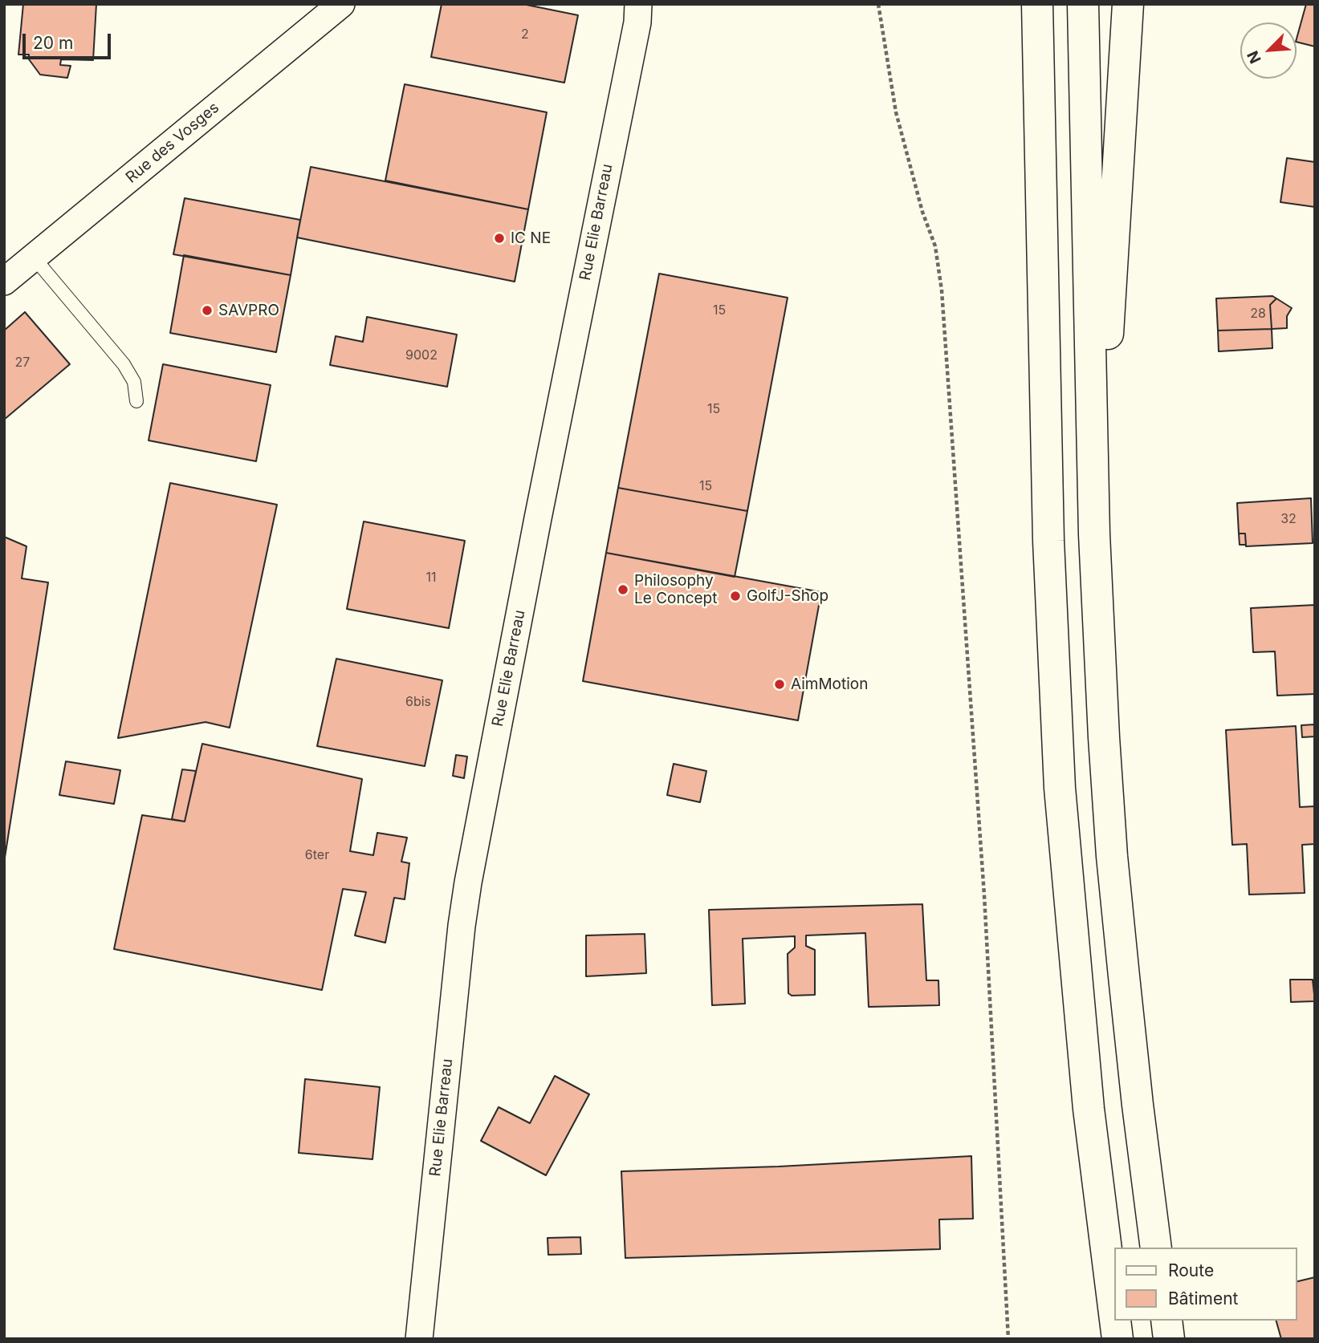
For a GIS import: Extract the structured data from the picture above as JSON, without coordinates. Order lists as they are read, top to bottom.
{
  "streets": {
    "street": ["Rue des Vosges", "Rue Elie Barreau"]
  },
  "places": [
    "IC NE",
    "SAVPRO",
    "Philosophy Le Concept",
    "GolfJ-Shop",
    "AimMotion"
  ],
  "house_numbers": [
    "2",
    "15",
    "28",
    "9002",
    "27",
    "15",
    "15",
    "32",
    "11",
    "6bis",
    "6ter"
  ],
  "legend": ["Route", "Bâtiment"],
  "scale_bar": "20 m",
  "north": "bottom left"
}
